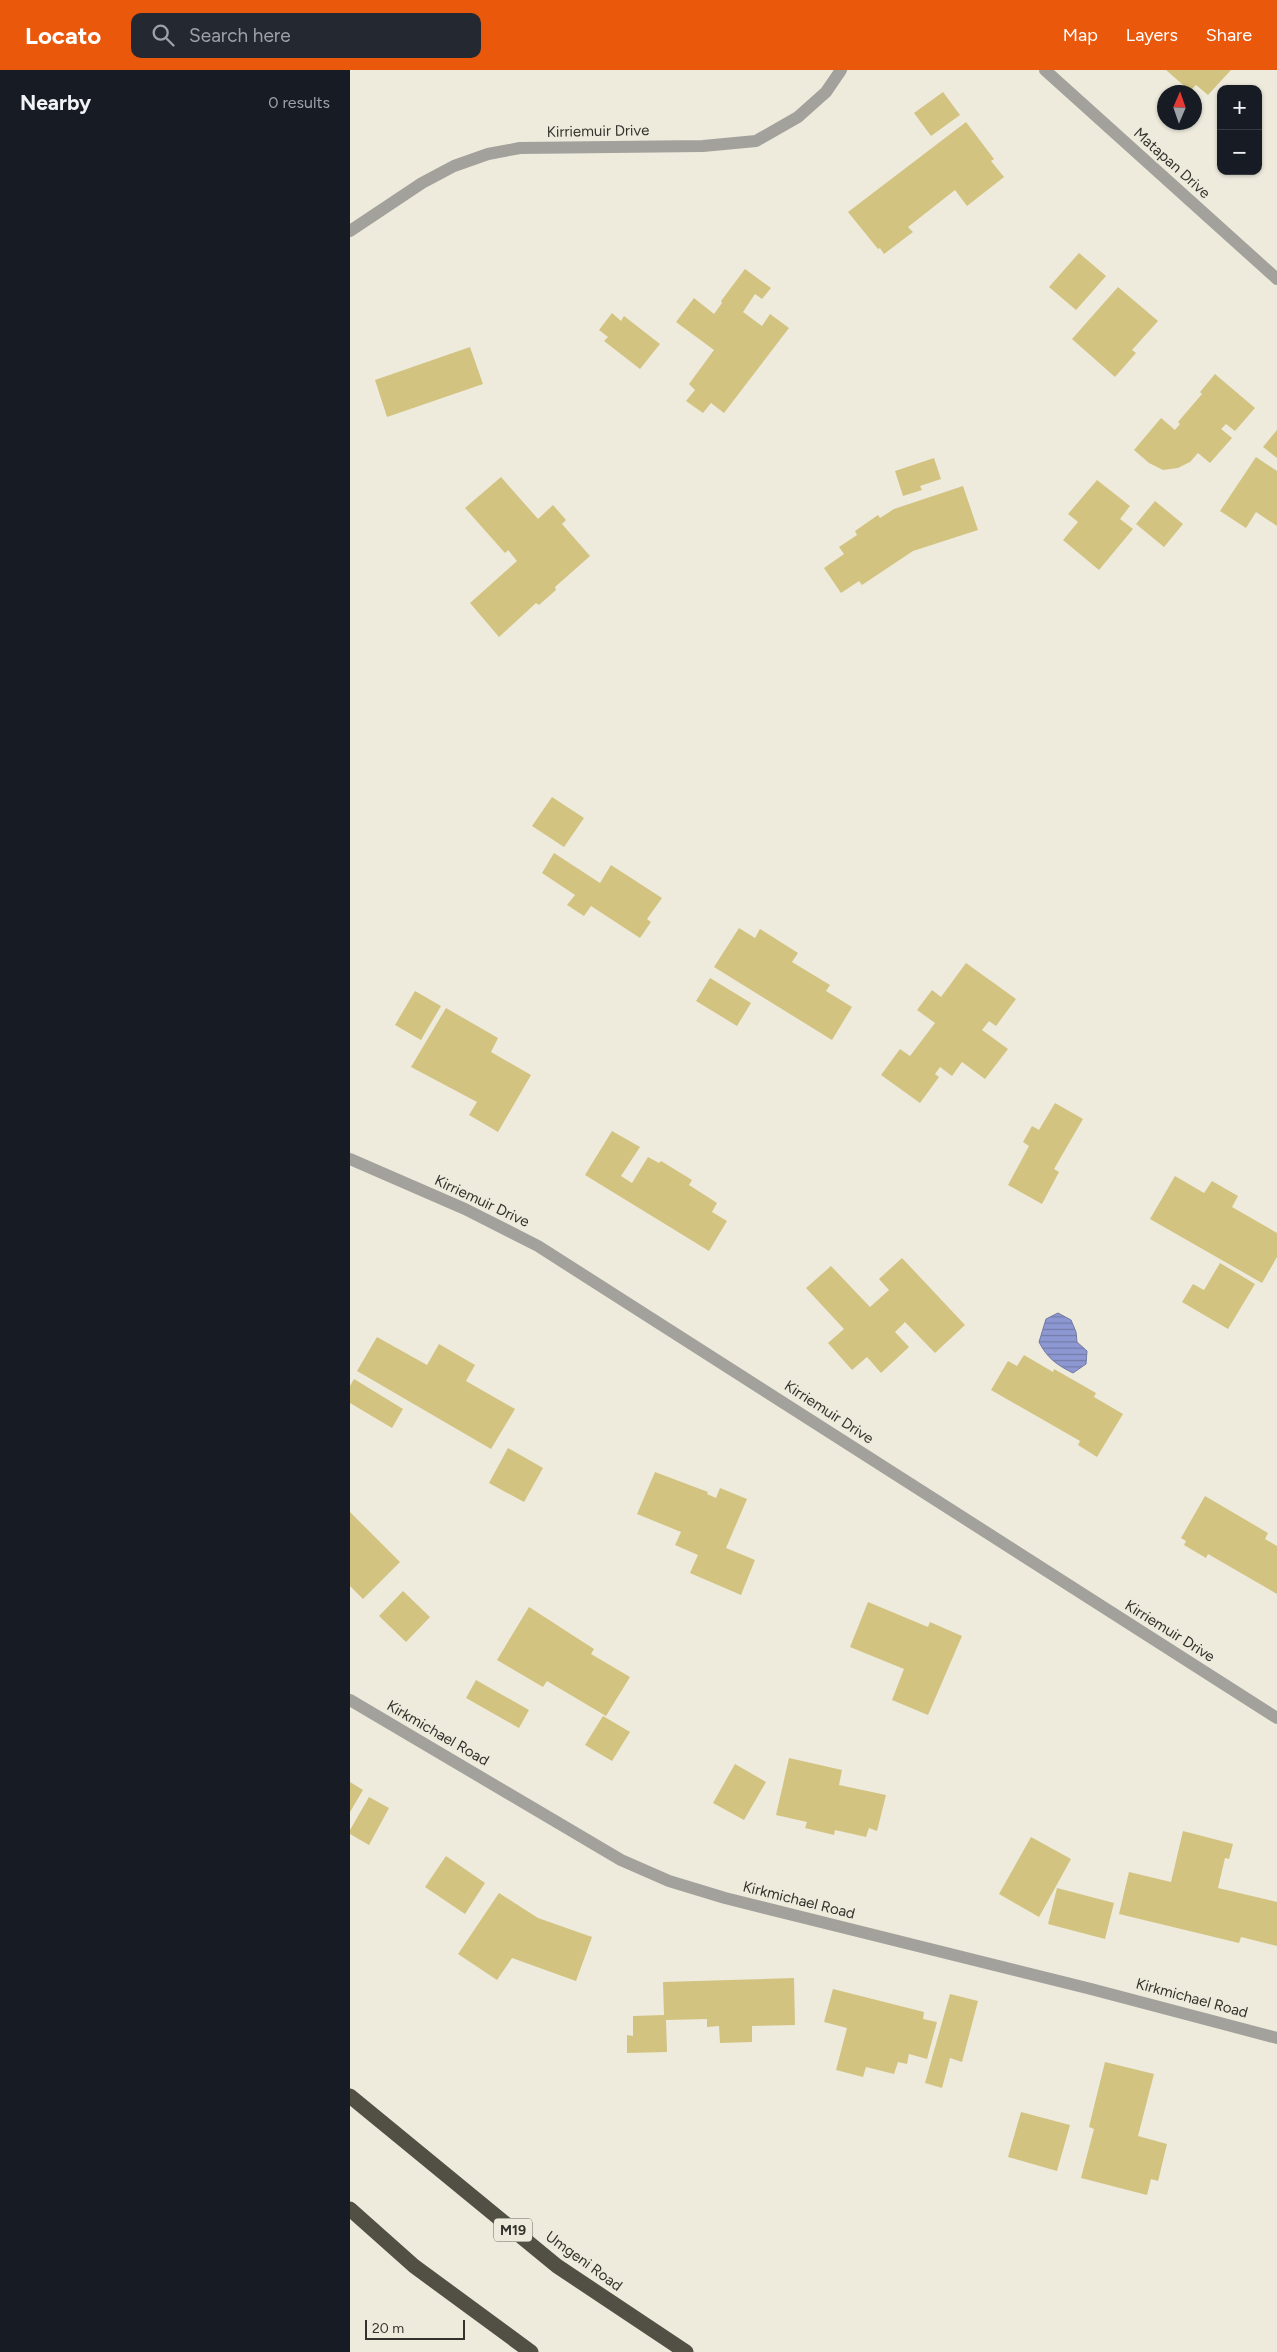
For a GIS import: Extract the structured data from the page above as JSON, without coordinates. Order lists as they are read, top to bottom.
{
  "streets": {
    "highway": ["M19", "Umgeni Road"],
    "street": ["Kirriemuir Drive", "Matapan Drive", "Kirkmichael Road"]
  },
  "scale_bar": "20 m",
  "north": "top",
  "page": {
    "header": "Locato",
    "search": "Search here",
    "nav": ["Map", "Layers", "Share"],
    "heading": ["Nearby", "0 results"],
    "map_buttons": ["+", "−"],
    "scale": "20 m"
  }
}
